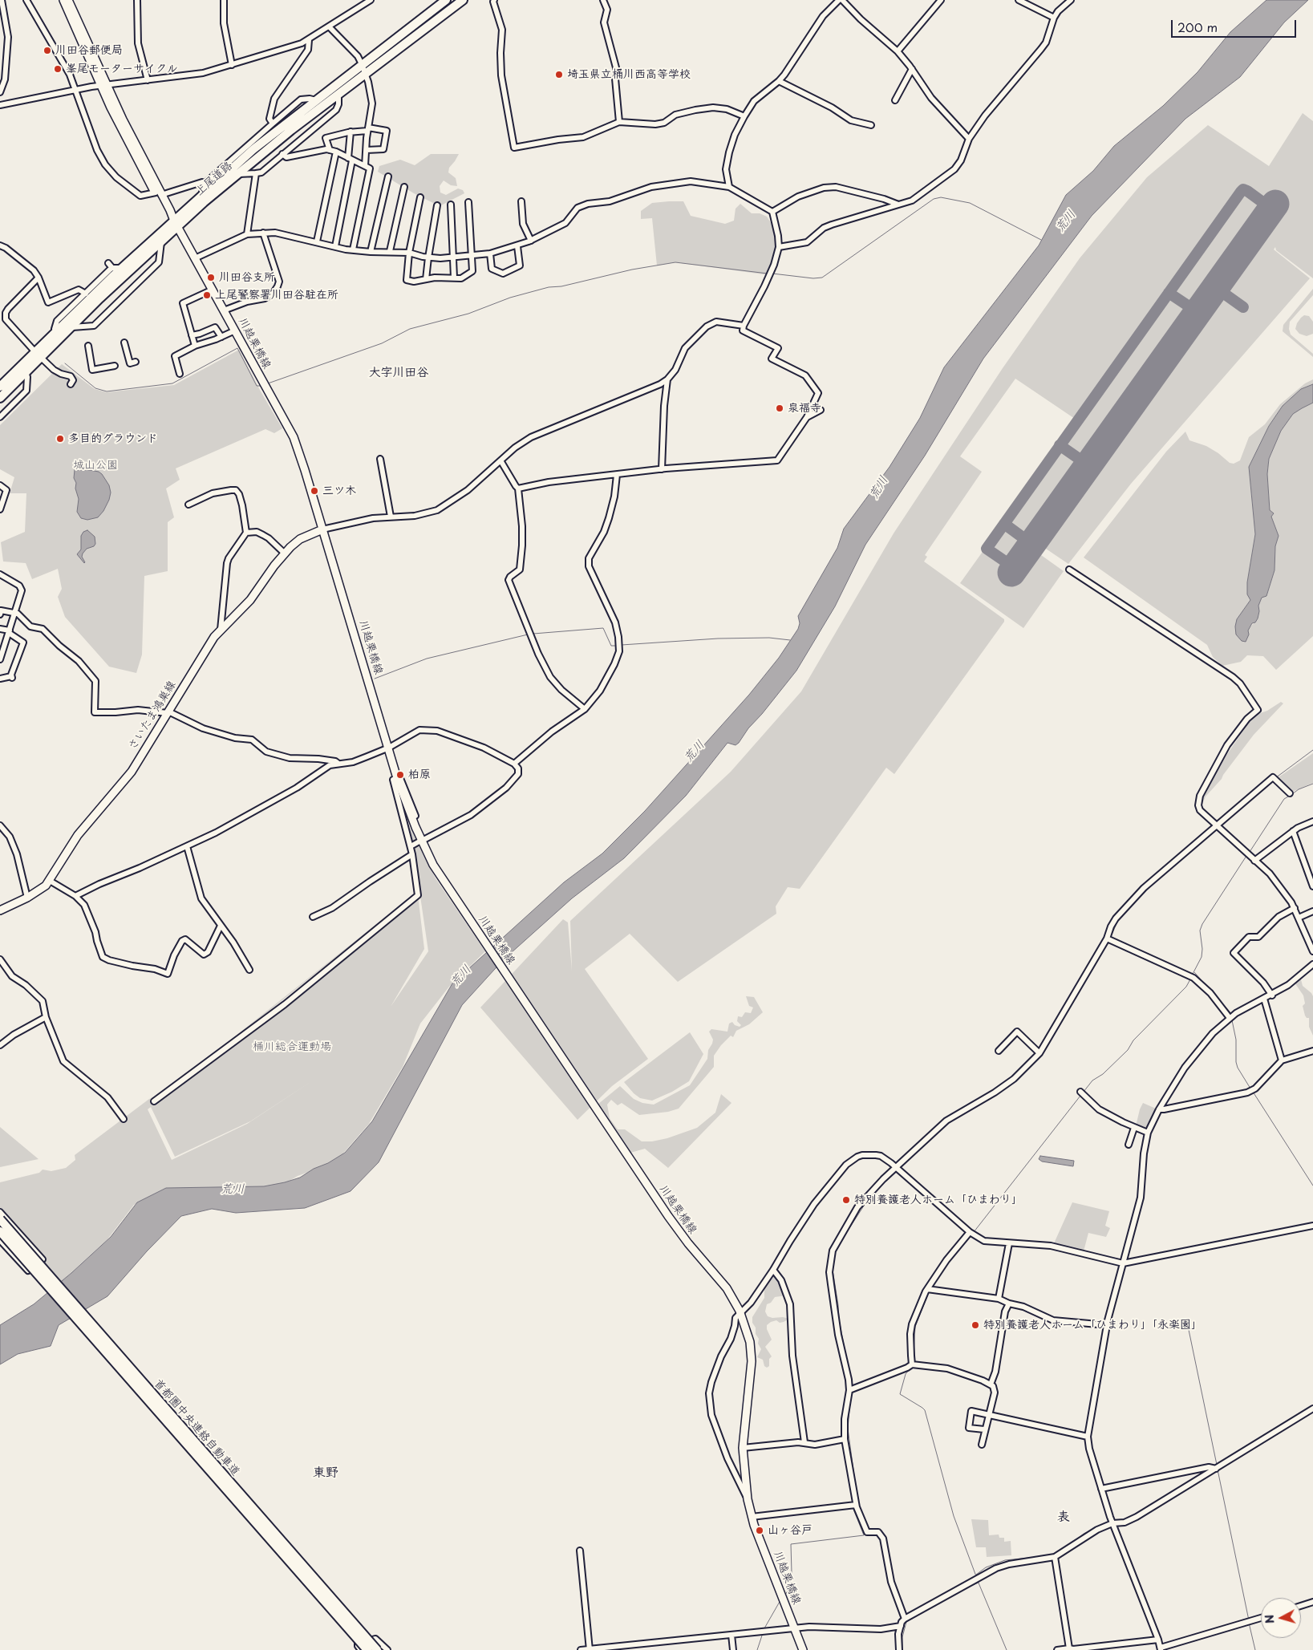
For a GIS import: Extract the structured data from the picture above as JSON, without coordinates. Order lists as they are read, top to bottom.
{
  "streets": {
    "highway": ["上尾道路", "首都圏中央連絡自動車道"],
    "main road": ["川越栗橋線", "さいたま鴻巣線"]
  },
  "crossings": [
    ["上尾道路", "川越栗橋線"],
    ["川越栗橋線", "さいたま鴻巣線"]
  ],
  "districts": ["大字川田谷", "東野", "表"],
  "water": ["荒川"],
  "parks": ["城山公園", "桶川総合運動場"],
  "places": [
    "川田谷郵便局",
    "峯尾モーターサイクル",
    "埼玉県立桶川西高等学校",
    "川田谷支所",
    "上尾警察署川田谷駐在所",
    "泉福寺",
    "多目的グラウンド",
    "三ツ木",
    "柏原",
    "特別養護老人ホーム「ひまわり」",
    "特別養護老人ホーム「ひまわり」「永楽園」",
    "山ヶ谷戸"
  ],
  "scale_bar": "200 m",
  "north": "left"
}
